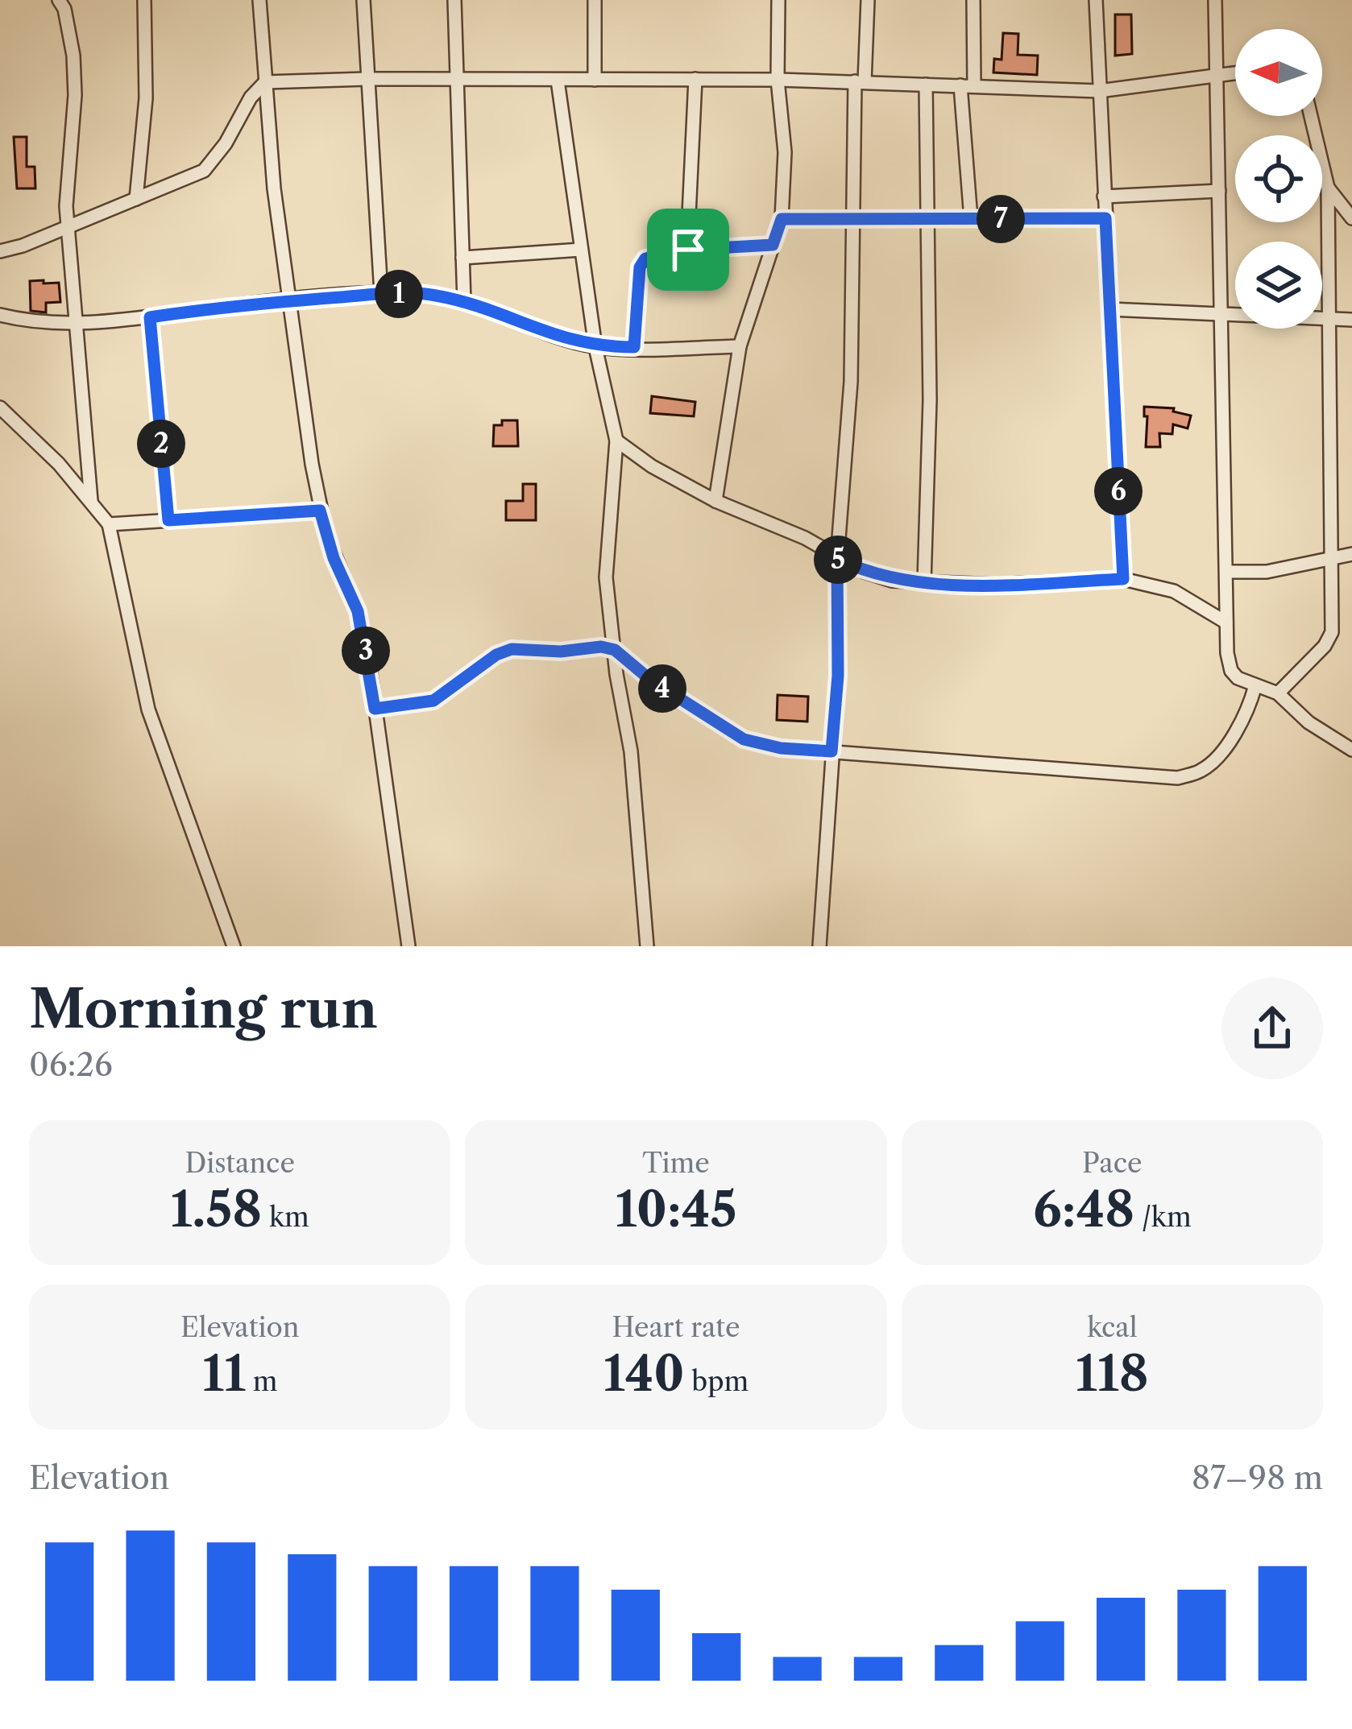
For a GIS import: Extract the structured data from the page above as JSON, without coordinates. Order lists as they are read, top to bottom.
{
  "north": "left",
  "page": {
    "pins": [
      "7",
      "1",
      "2",
      "6",
      "5",
      "3",
      "4"
    ],
    "heading": ["Morning run", "06:26"],
    "stats": [
      ["Distance", "1.58 km"],
      ["Time", "10:45"],
      ["Pace", "6:48 /km"],
      ["Elevation", "11 m"],
      ["Heart rate", "140 bpm"],
      ["kcal", "118"]
    ],
    "chart": ["Elevation", "87–98 m"]
  }
}
